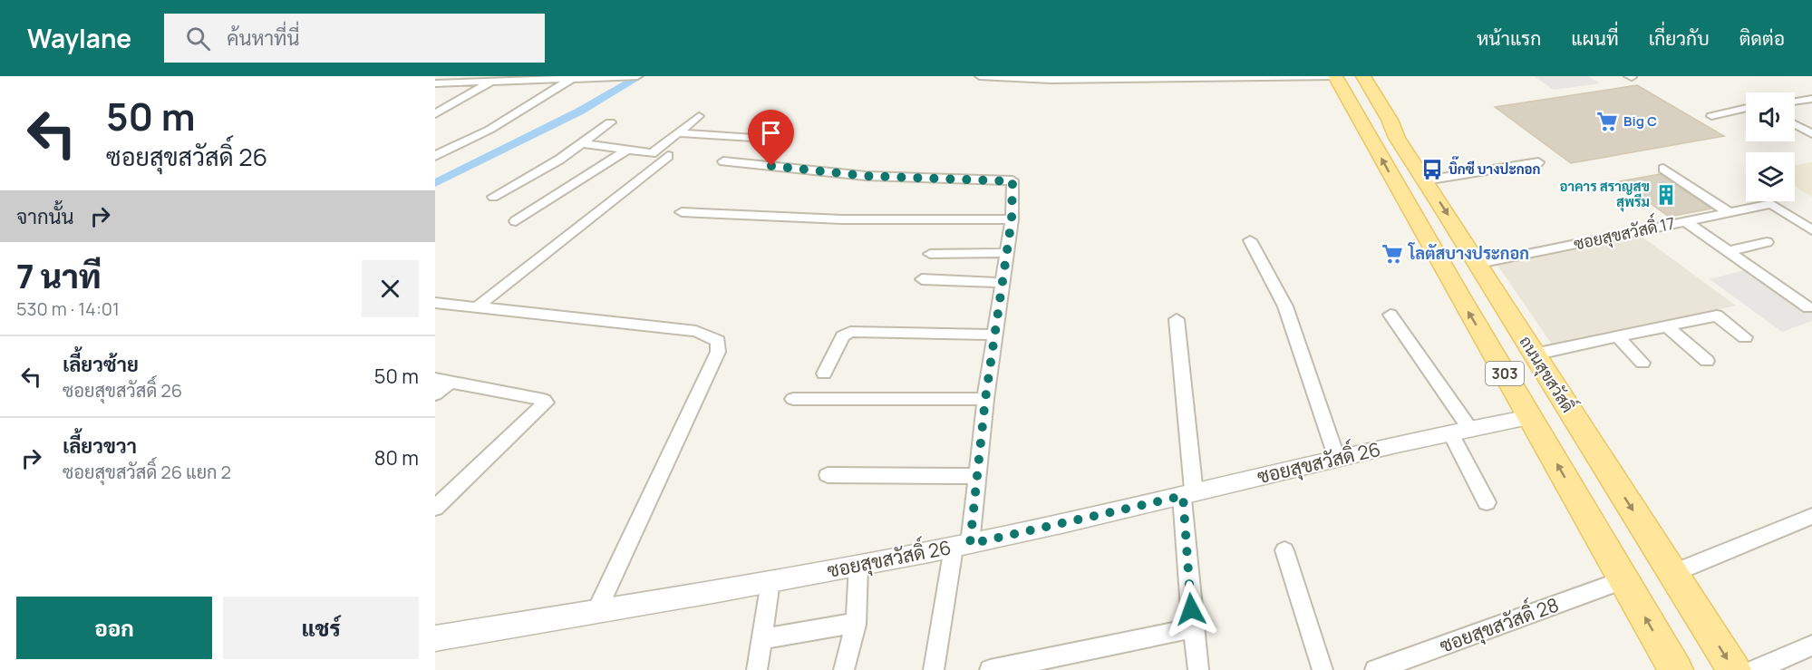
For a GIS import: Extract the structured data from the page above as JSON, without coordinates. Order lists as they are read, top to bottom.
{
  "streets": {
    "main road": ["303", "ถนนสุขสวัสดิ์"],
    "street": ["ซอยสุขสวัสดิ์ 17", "ซอยสุขสวัสดิ์ 26", "ซอยสุขสวัสดิ์ 28"]
  },
  "crossings": [
    ["ซอยสุขสวัสดิ์ 17", "ถนนสุขสวัสดิ์"],
    ["303", "ถนนสุขสวัสดิ์"],
    ["303", "ซอยสุขสวัสดิ์ 26"],
    ["303", "ซอยสุขสวัสดิ์ 28"]
  ],
  "places": {
    "supermarket": ["Big C", "โลตัสบางประกอก"],
    "bus stop": ["บิ๊กซี บางปะกอก"],
    "building": ["อาคาร สราญสุข สุพรีม"]
  },
  "page": {
    "header": "Waylane",
    "search": "ค้นหาที่นี่",
    "nav": [
      "หน้าแรก",
      "แผนที่",
      "เกี่ยวกับ",
      "ติดต่อ"
    ],
    "turn": ["50 m", "ซอยสุขสวัสดิ์ 26"],
    "then": "จากนั้น",
    "heading": ["7 นาที", "530 m · 14:01"],
    "list": [
      {
        "name": "เลี้ยวซ้าย",
        "note": "ซอยสุขสวัสดิ์ 26",
        "value": "50 m"
      },
      {
        "name": "เลี้ยวขวา",
        "note": "ซอยสุขสวัสดิ์ 26 แยก 2",
        "value": "80 m"
      }
    ],
    "buttons": ["ออก", "แชร์"]
  }
}
